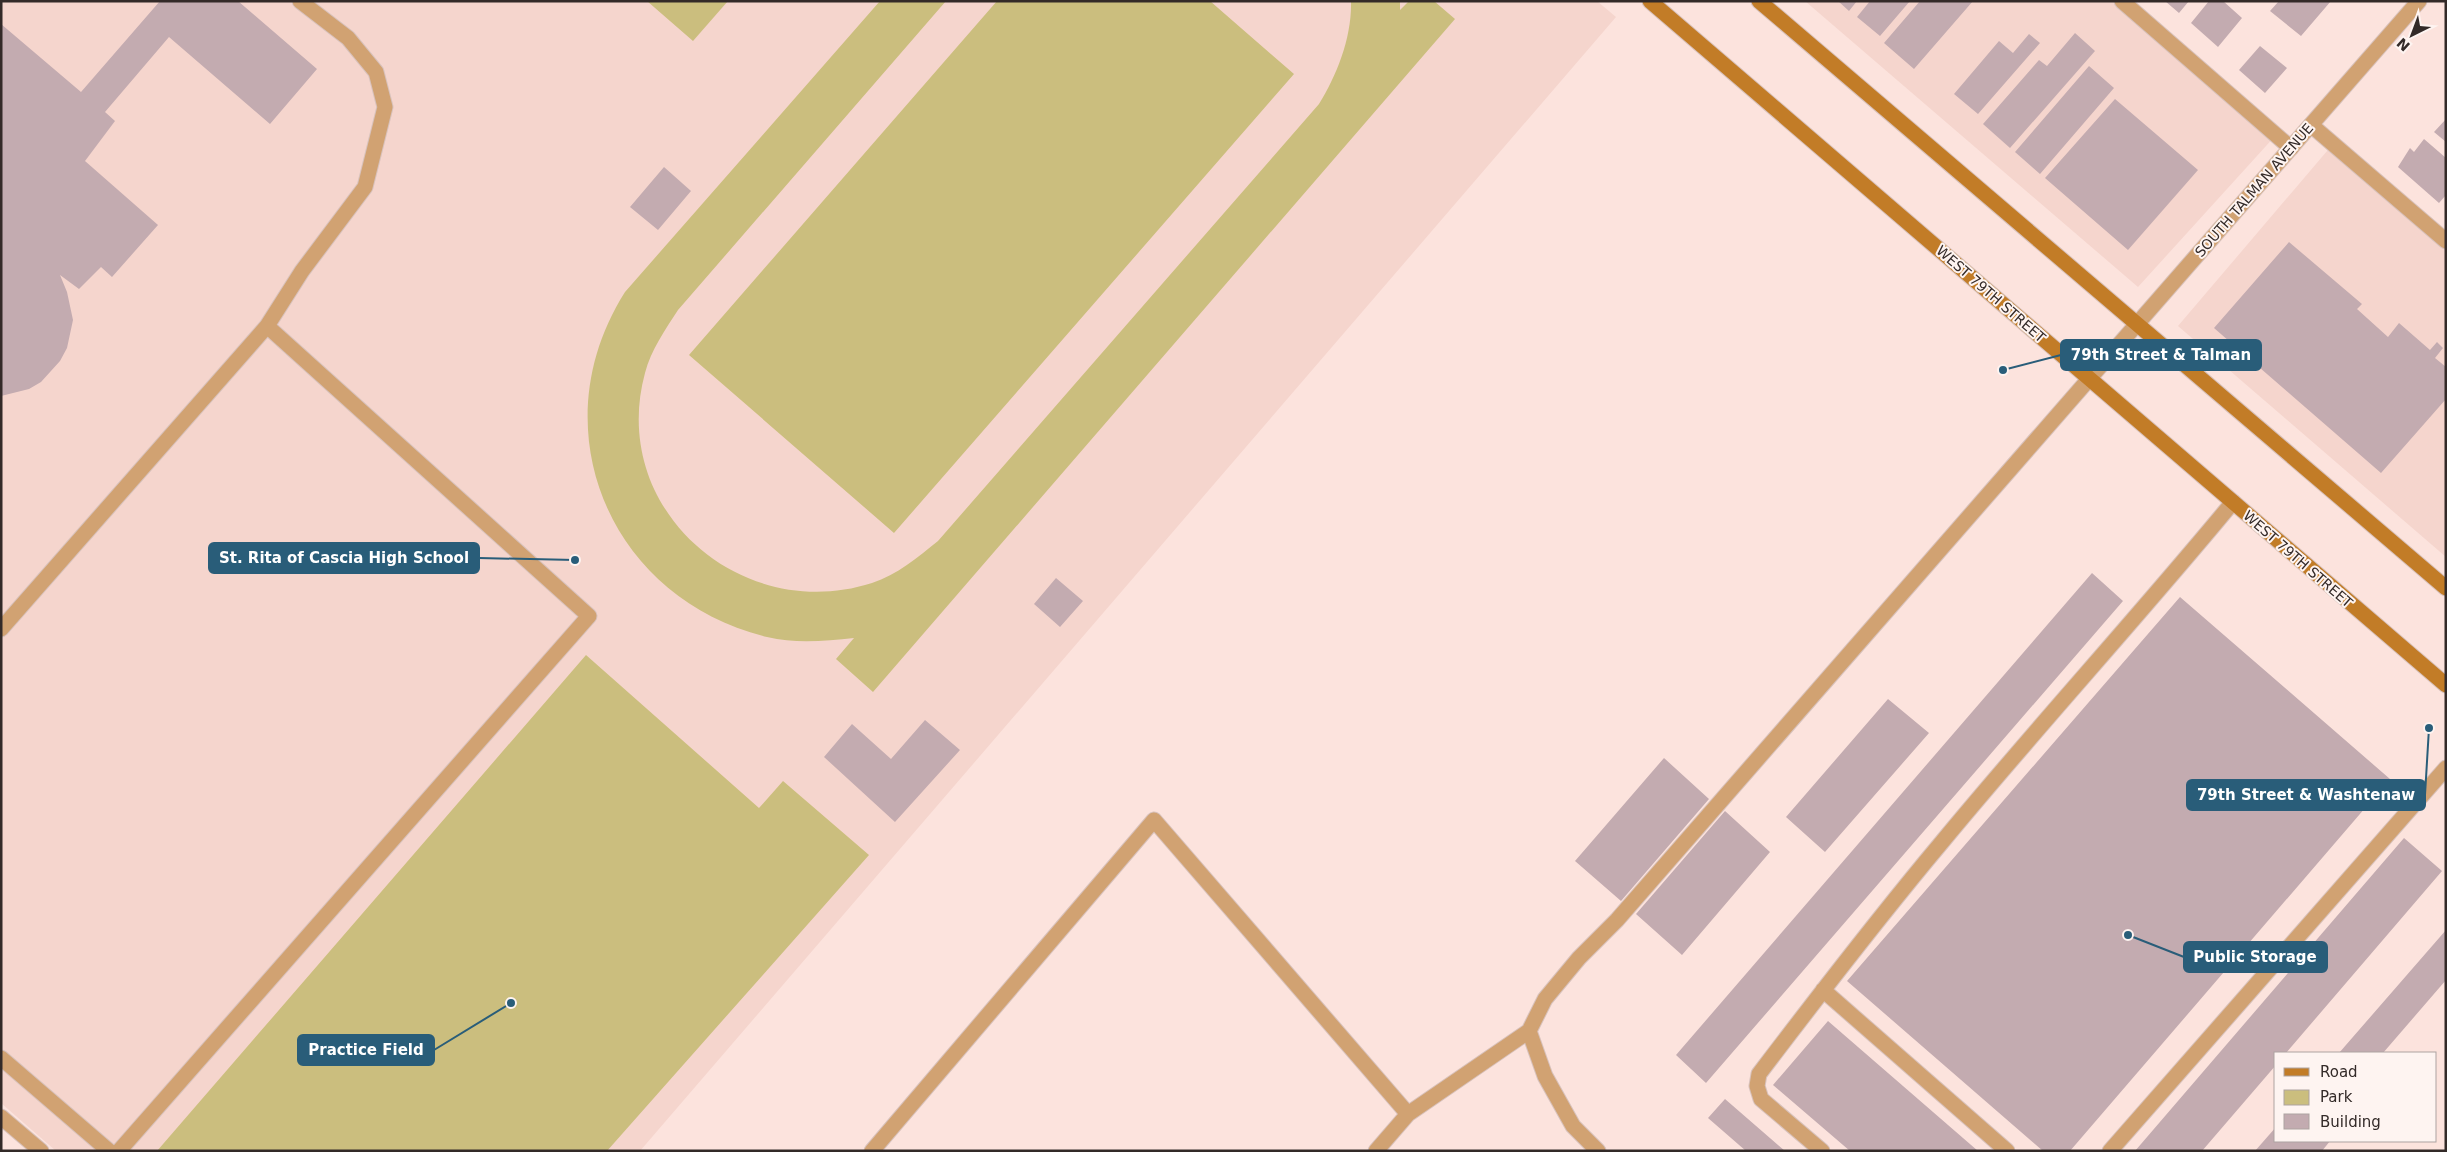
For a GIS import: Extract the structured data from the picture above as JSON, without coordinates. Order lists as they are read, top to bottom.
{
  "streets": {
    "main road": ["WEST 79TH STREET"],
    "street": ["SOUTH TALMAN AVENUE"]
  },
  "crossings": [
    ["SOUTH TALMAN AVENUE", "WEST 79TH STREET"]
  ],
  "places": [
    "79th Street & Talman",
    "St. Rita of Cascia High School",
    "79th Street & Washtenaw",
    "Public Storage",
    "Practice Field"
  ],
  "legend": ["Road", "Park", "Building"],
  "north": "bottom left"
}
